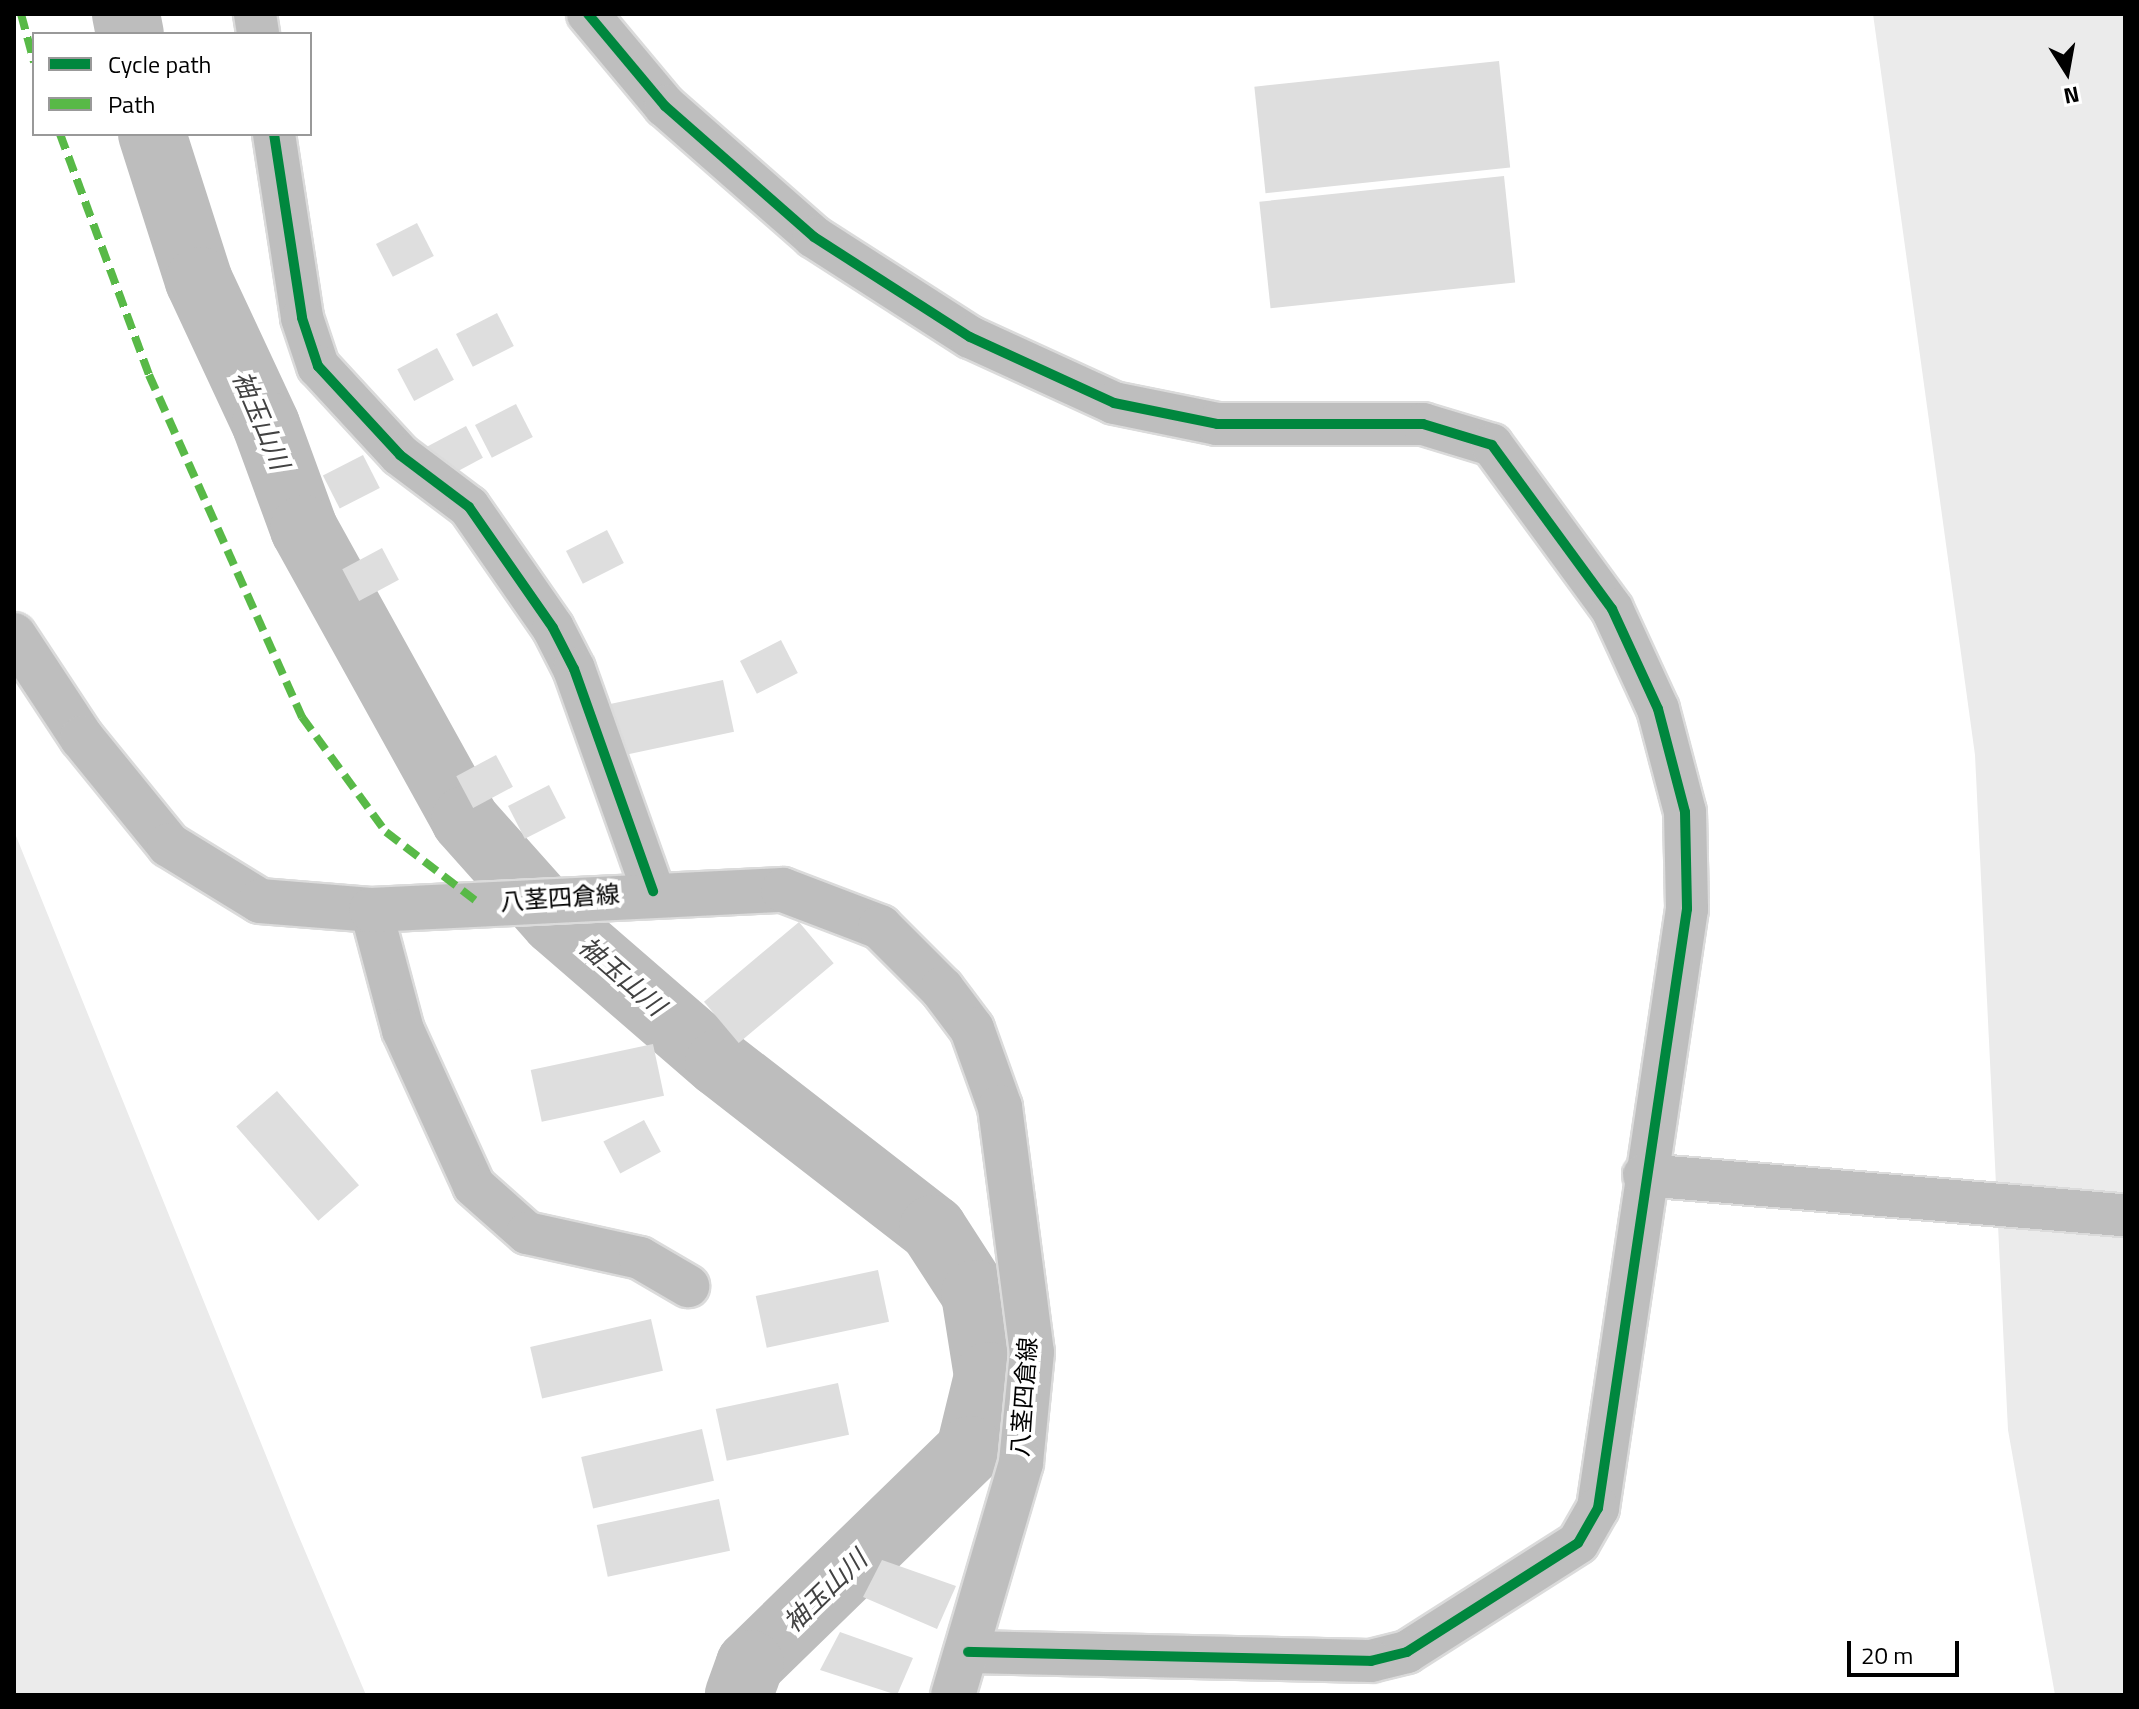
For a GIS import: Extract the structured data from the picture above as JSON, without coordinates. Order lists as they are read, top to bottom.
{
  "streets": {
    "main road": ["八茎四倉線"]
  },
  "water": ["袖玉山川"],
  "legend": ["Cycle path", "Path"],
  "scale_bar": "20 m",
  "north": "bottom"
}
